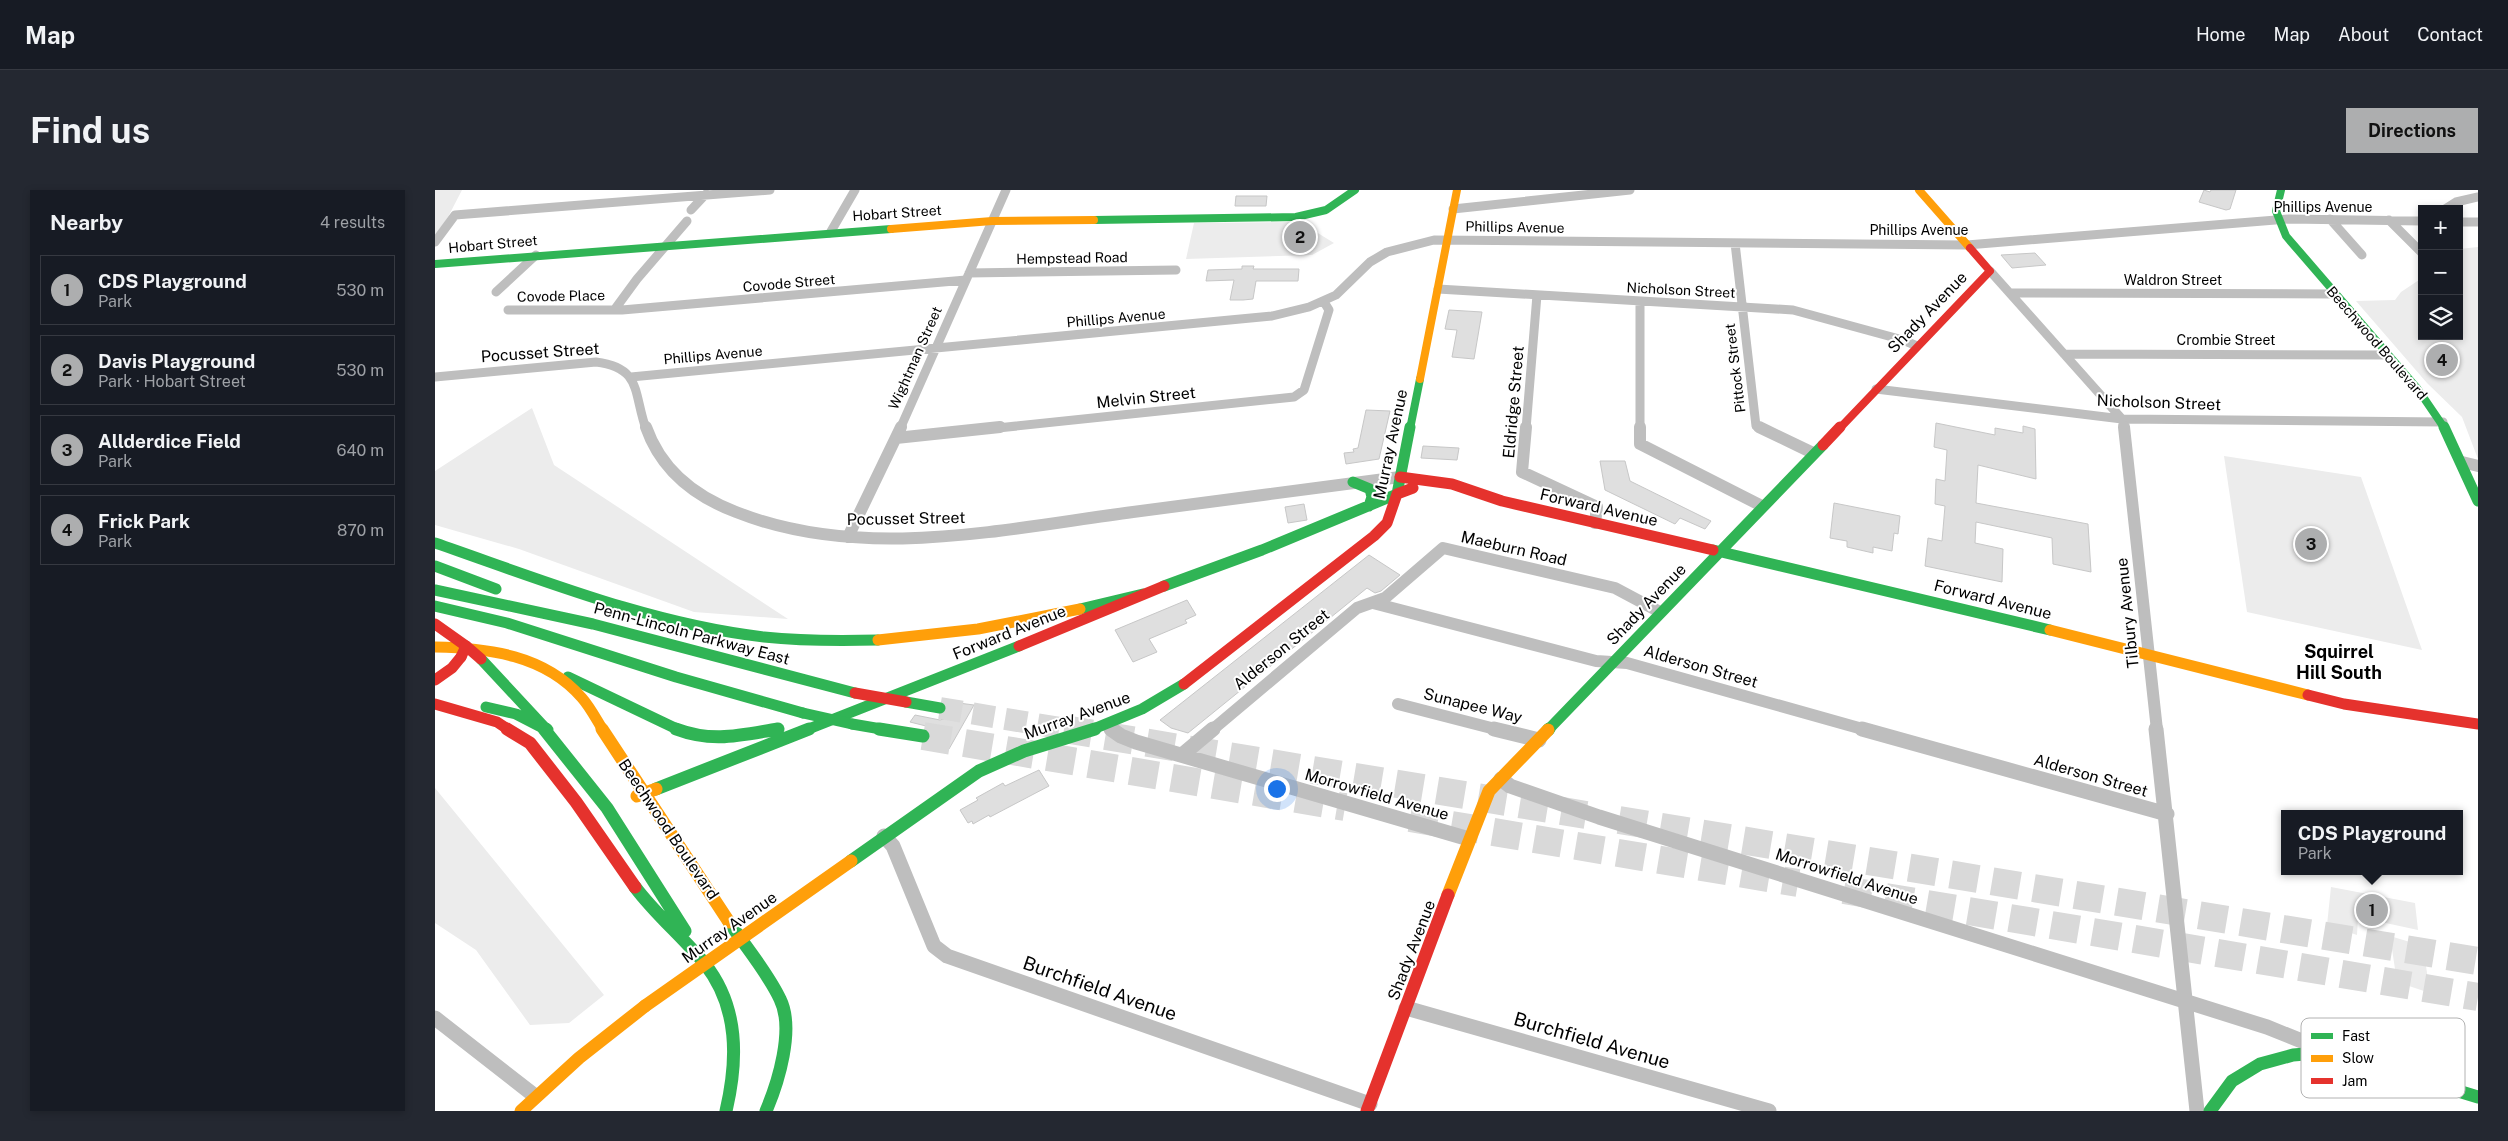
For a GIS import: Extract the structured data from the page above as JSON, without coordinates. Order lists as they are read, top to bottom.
{
  "streets": {
    "main road": [
      "Hobart Street",
      "Shady Avenue",
      "Beechwood Boulevard",
      "Murray Avenue",
      "Forward Avenue",
      "Penn-Lincoln Parkway East"
    ],
    "street": [
      "Phillips Avenue",
      "Hempstead Road",
      "Waldron Street",
      "Covode Street",
      "Nicholson Street",
      "Covode Place",
      "Crombie Street",
      "Pocusset Street",
      "Wightman Street",
      "Pittock Street",
      "Melvin Street",
      "Eldridge Street",
      "Maeburn Road",
      "Tilbury Avenue",
      "Alderson Street",
      "Sunapee Way",
      "Morrowfield Avenue",
      "Burchfield Avenue"
    ]
  },
  "crossings": [
    ["Phillips Avenue", "Shady Avenue"],
    ["Phillips Avenue", "Beechwood Boulevard"],
    ["Phillips Avenue", "Pocusset Street"],
    ["Phillips Avenue", "Wightman Street"],
    ["Phillips Avenue", "Pittock Street"],
    ["Phillips Avenue", "Melvin Street"],
    ["Phillips Avenue", "Murray Avenue"],
    ["Hobart Street", "Wightman Street"],
    ["Hempstead Road", "Covode Street"],
    ["Hempstead Road", "Wightman Street"],
    ["Waldron Street", "Beechwood Boulevard"],
    ["Covode Street", "Covode Place"],
    ["Covode Street", "Wightman Street"],
    ["Nicholson Street", "Shady Avenue"],
    ["Nicholson Street", "Beechwood Boulevard"],
    ["Nicholson Street", "Pittock Street"],
    ["Nicholson Street", "Eldridge Street"],
    ["Nicholson Street", "Murray Avenue"],
    ["Nicholson Street", "Tilbury Avenue"],
    ["Shady Avenue", "Pittock Street"],
    ["Shady Avenue", "Forward Avenue"],
    ["Shady Avenue", "Maeburn Road"],
    ["Shady Avenue", "Alderson Street"],
    ["Shady Avenue", "Sunapee Way"],
    ["Shady Avenue", "Morrowfield Avenue"],
    ["Shady Avenue", "Burchfield Avenue"],
    ["Crombie Street", "Beechwood Boulevard"],
    ["Pocusset Street", "Wightman Street"],
    ["Pocusset Street", "Murray Avenue"],
    ["Pocusset Street", "Forward Avenue"],
    ["Wightman Street", "Melvin Street"],
    ["Eldridge Street", "Forward Avenue"],
    ["Murray Avenue", "Forward Avenue"],
    ["Murray Avenue", "Morrowfield Avenue"],
    ["Murray Avenue", "Burchfield Avenue"],
    ["Forward Avenue", "Tilbury Avenue"],
    ["Maeburn Road", "Alderson Street"],
    ["Tilbury Avenue", "Alderson Street"],
    ["Tilbury Avenue", "Morrowfield Avenue"],
    ["Alderson Street", "Morrowfield Avenue"]
  ],
  "districts": ["Squirrel Hill South"],
  "legend": ["Fast", "Slow", "Jam"],
  "page": {
    "header": "Map",
    "nav": [
      "Home",
      "Map",
      "About",
      "Contact"
    ],
    "buttons": "Directions",
    "title": "Find us",
    "heading": ["Nearby", "4 results"],
    "map_buttons": ["+", "−"],
    "pins": [
      "2",
      "4",
      "3",
      "1"
    ],
    "list": [
      {
        "mark": "1",
        "name": "CDS Playground",
        "note": "Park",
        "value": "530 m"
      },
      {
        "mark": "2",
        "name": "Davis Playground",
        "note": "Park · Hobart Street",
        "value": "530 m"
      },
      {
        "mark": "3",
        "name": "Allderdice Field",
        "note": "Park",
        "value": "640 m"
      },
      {
        "mark": "4",
        "name": "Frick Park",
        "note": "Park",
        "value": "870 m"
      }
    ],
    "popup": ["CDS Playground", "Park"]
  }
}
